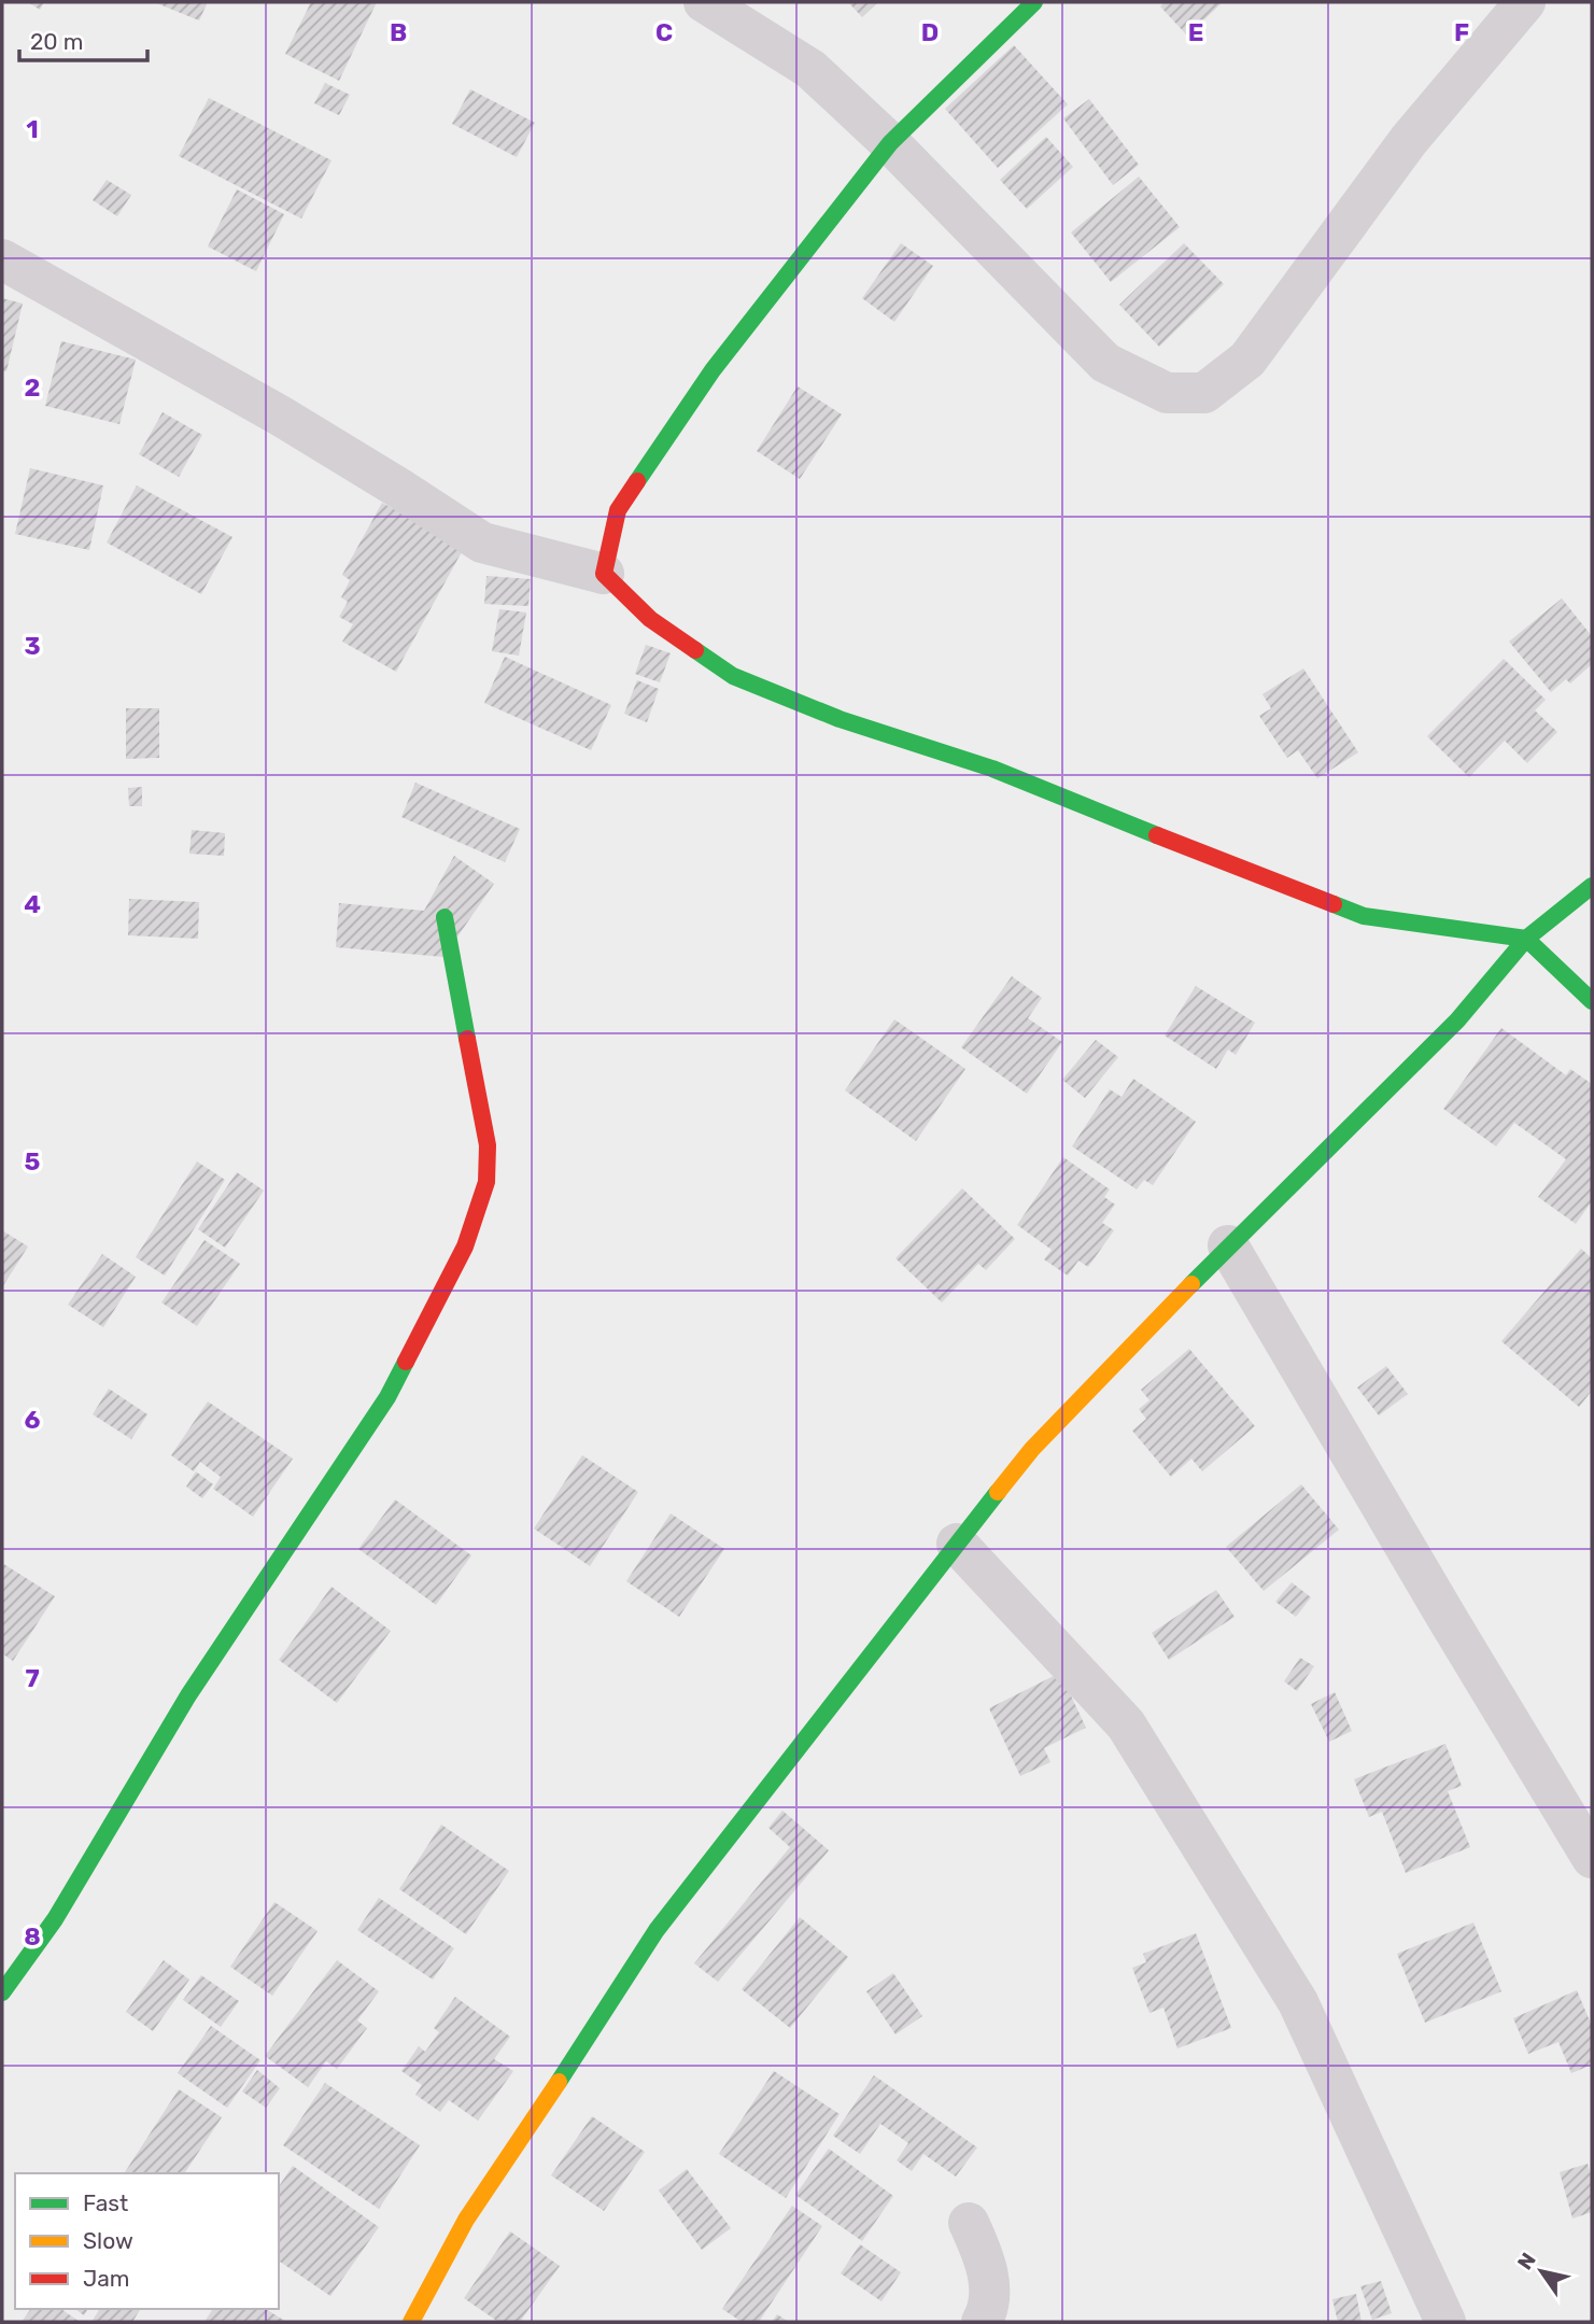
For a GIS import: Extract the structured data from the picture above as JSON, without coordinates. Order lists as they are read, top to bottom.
{
  "legend": ["Fast", "Slow", "Jam"],
  "scale_bar": "20 m",
  "north": "top left",
  "grid": {
    "columns": [
      "B",
      "C",
      "D",
      "E",
      "F"
    ],
    "rows": [
      "1",
      "2",
      "3",
      "4",
      "5",
      "6",
      "7",
      "8"
    ]
  }
}
